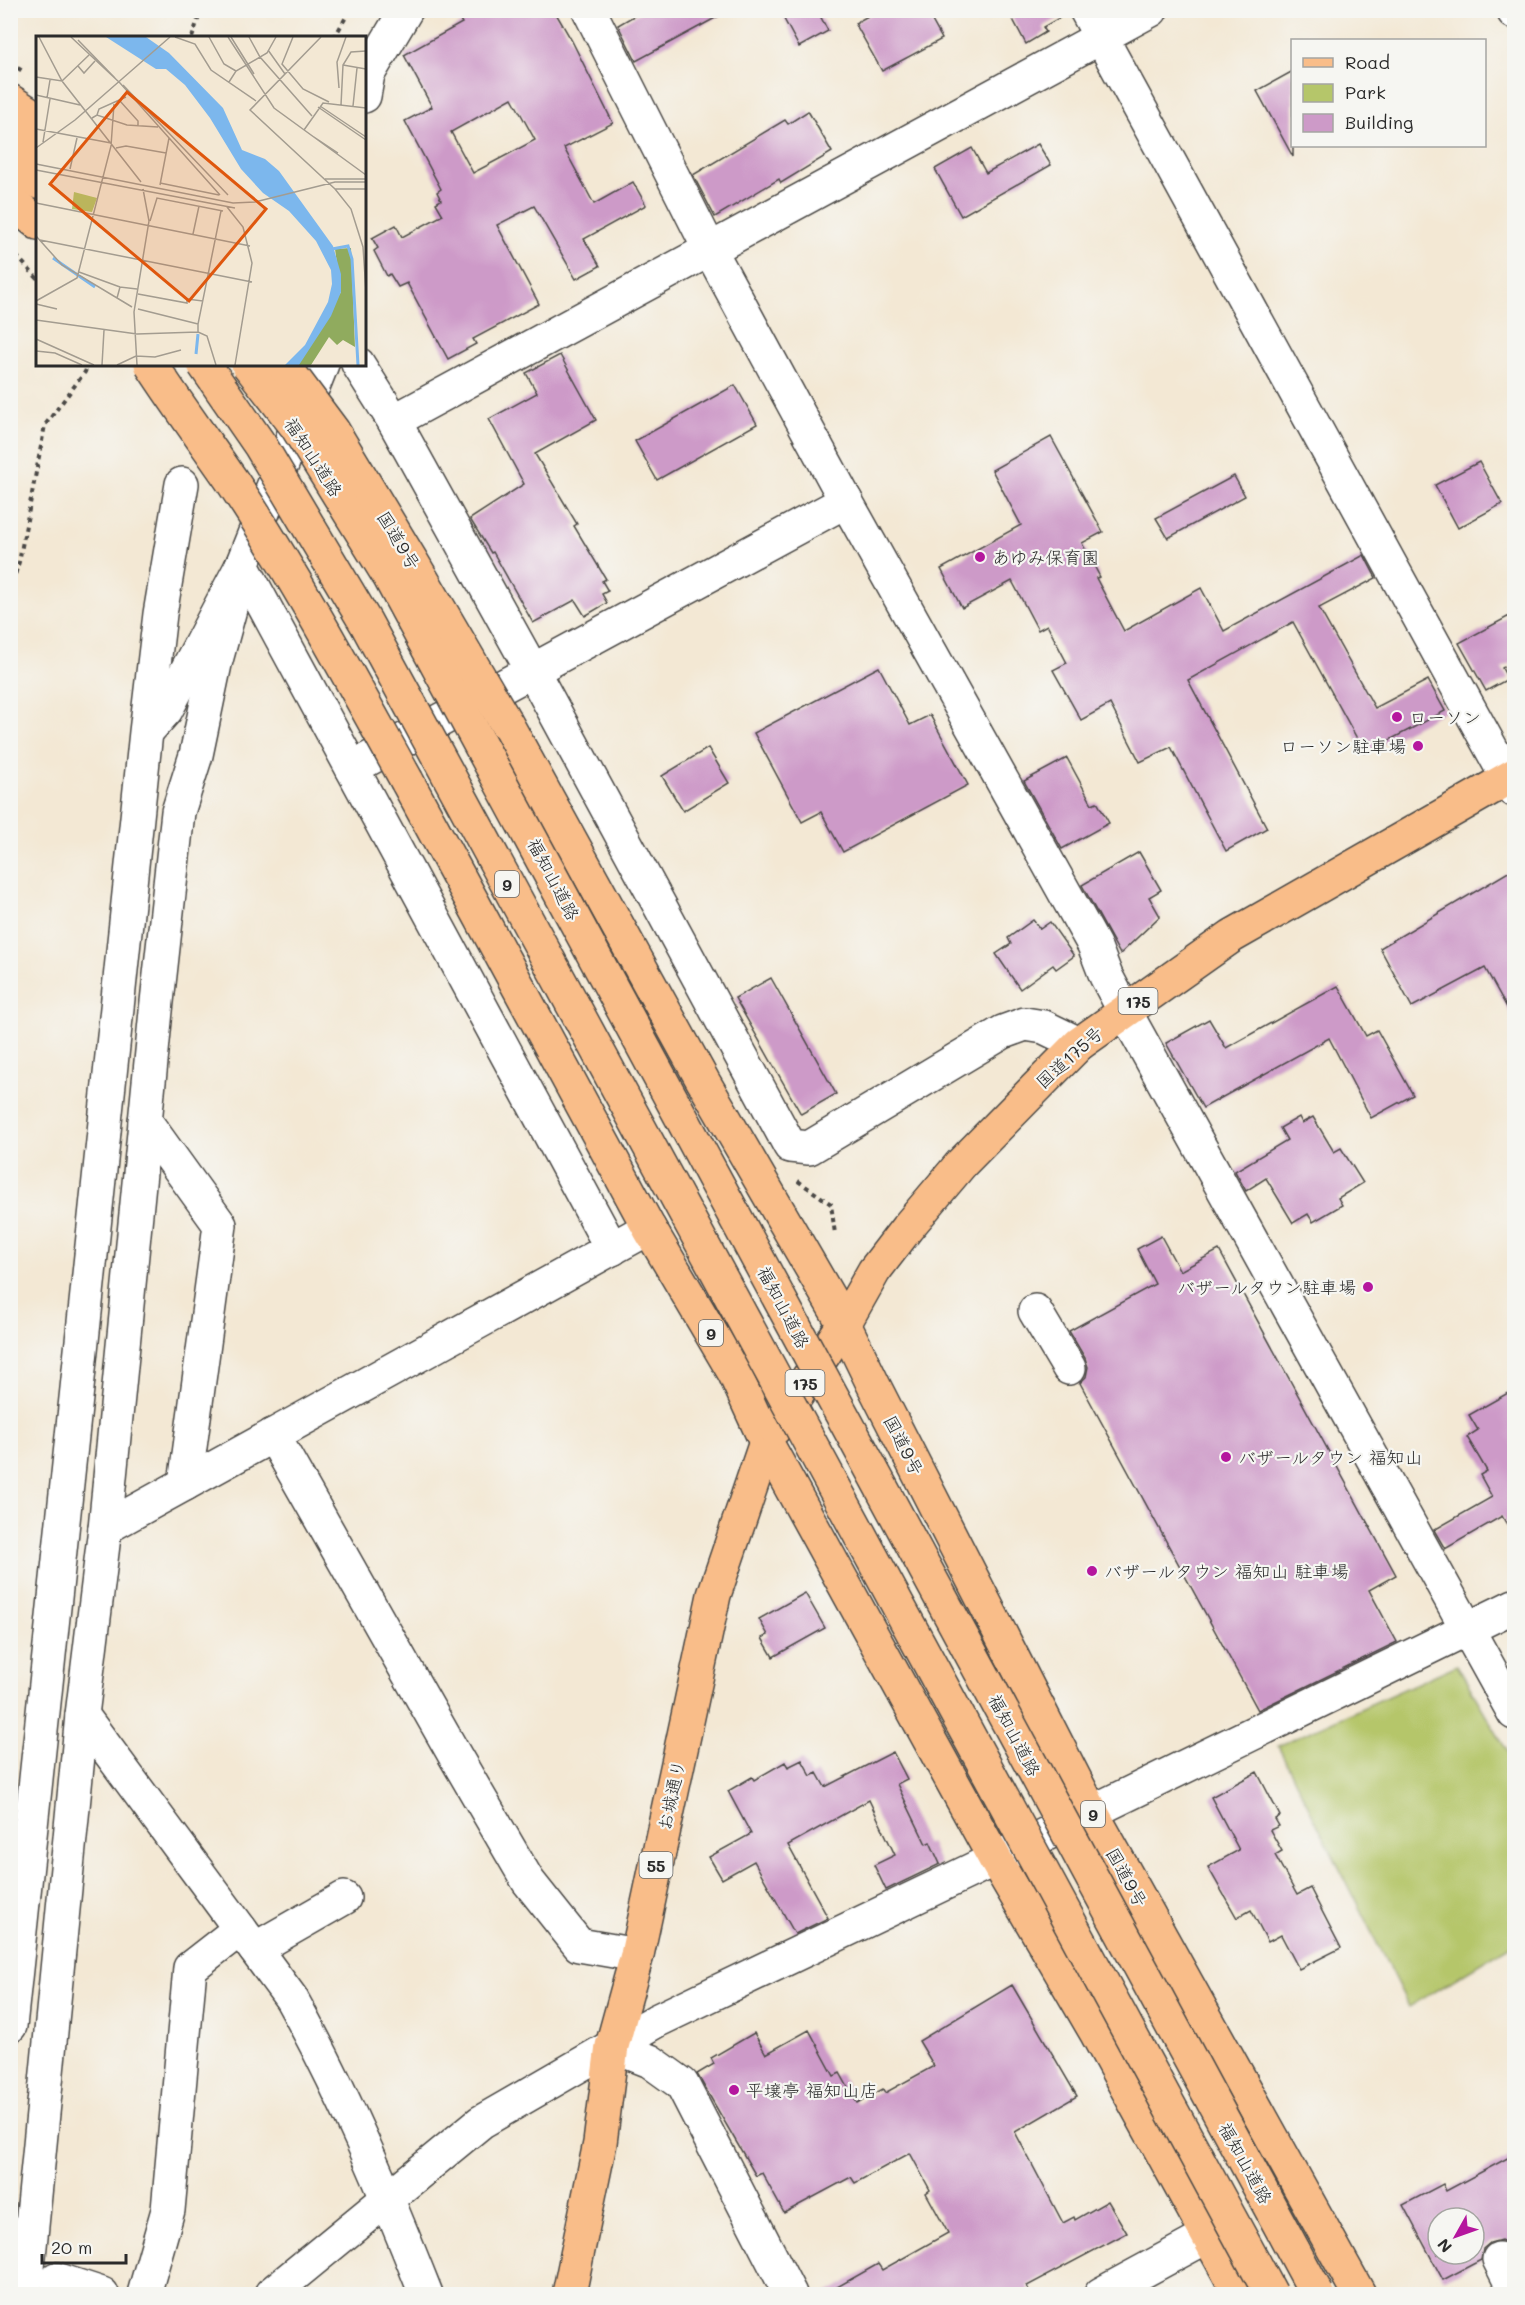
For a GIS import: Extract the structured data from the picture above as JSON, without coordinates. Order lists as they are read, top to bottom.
{
  "streets": {
    "main road": [
      "福知山道路",
      "国道9号",
      "9",
      "175",
      "国道175号",
      "お城通り",
      "55"
    ]
  },
  "crossings": [
    ["国道9号", "国道175号"],
    ["9", "国道175号"],
    ["9", "お城通り"],
    ["国道175号", "お城通り"]
  ],
  "places": [
    "あゆみ保育園",
    "ローソン",
    "ローソン駐車場",
    "バザールタウン駐車場",
    "バザールタウン 福知山",
    "バザールタウン 福知山 駐車場",
    "平壌亭 福知山店"
  ],
  "legend": ["Road", "Park", "Building"],
  "scale_bar": "20 m",
  "north": "bottom left"
}
